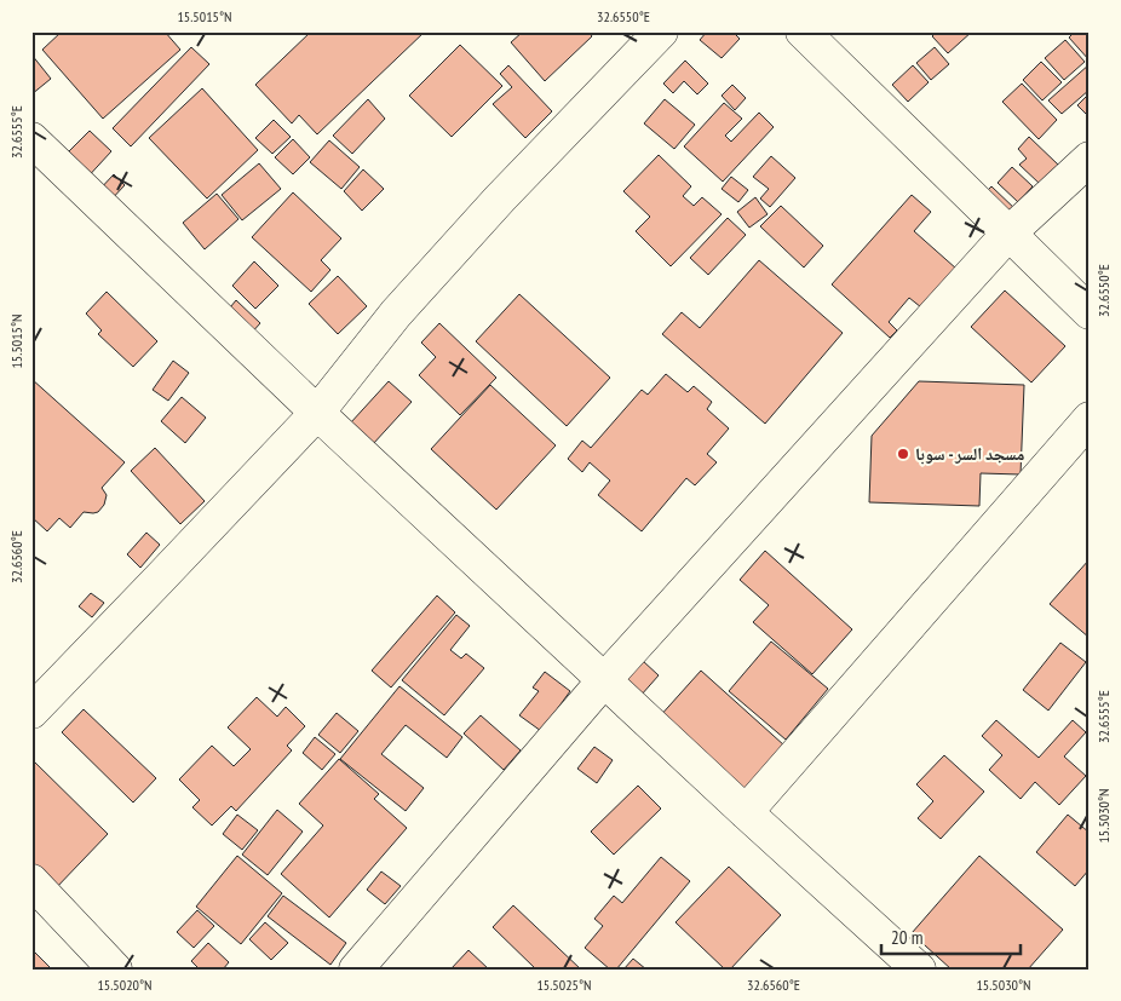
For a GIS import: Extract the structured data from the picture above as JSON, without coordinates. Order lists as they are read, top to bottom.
{
  "places": ["مسجد السر - سوبا"],
  "scale_bar": "20 m",
  "coordinates": [
    "15.5015°N",
    "32.6550°E",
    "32.6555°E",
    "32.6560°E",
    "15.5030°N",
    "15.5020°N",
    "15.5025°N"
  ]
}
